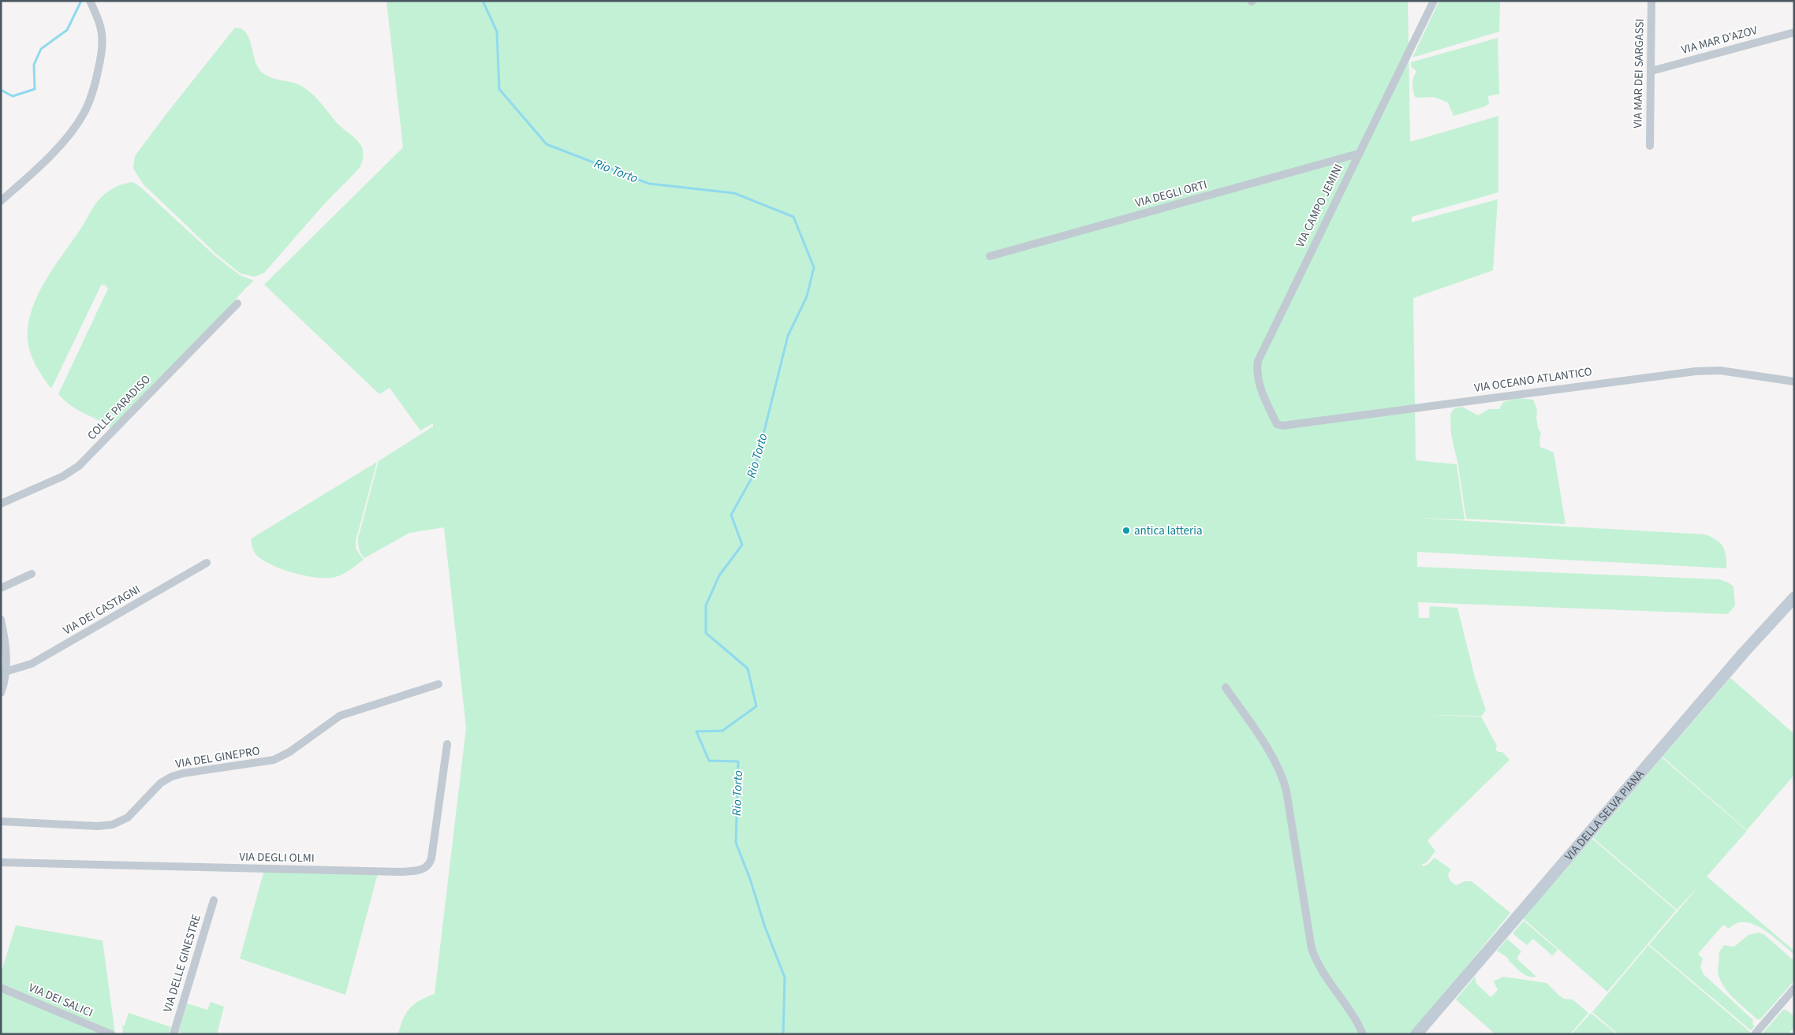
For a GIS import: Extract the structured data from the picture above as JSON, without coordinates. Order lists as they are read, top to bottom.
{
  "streets": {
    "street": [
      "VIA MAR D'AZOV",
      "VIA MAR DEI SARGASSI",
      "VIA DEGLI ORTI",
      "VIA CAMPO JEMINI",
      "VIA OCEANO ATLANTICO",
      "COLLE PARADISO",
      "VIA DEI CASTAGNI",
      "VIA DEL GINEPRO",
      "VIA DELLA SELVA PIANA",
      "VIA DEGLI OLMI",
      "VIA DELLE GINESTRE",
      "VIA DEI SALICI"
    ]
  },
  "crossings": [
    ["VIA MAR D'AZOV", "VIA MAR DEI SARGASSI"],
    ["VIA DEGLI ORTI", "VIA CAMPO JEMINI"],
    ["VIA CAMPO JEMINI", "VIA OCEANO ATLANTICO"]
  ],
  "water": ["Rio Torto"],
  "places": ["antica latteria"]
}
